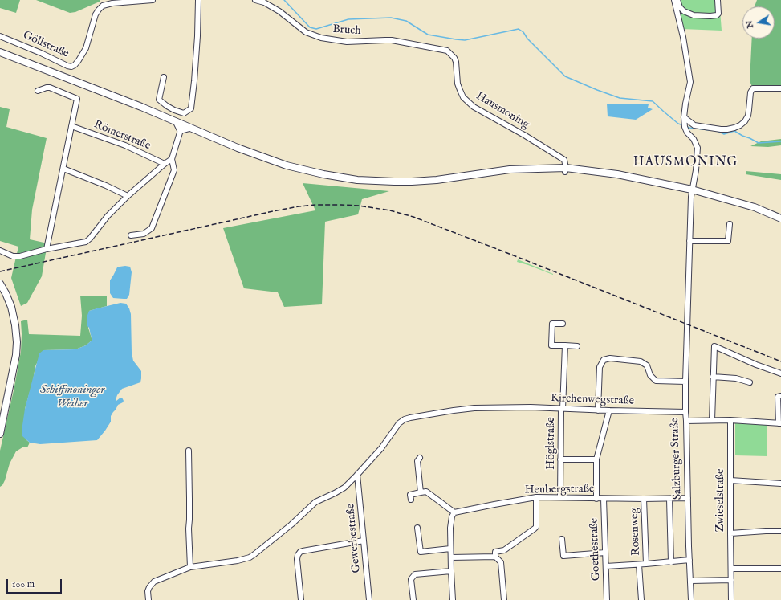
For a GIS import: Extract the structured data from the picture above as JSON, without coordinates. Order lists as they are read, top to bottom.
{
  "streets": {
    "street": [
      "Bruch",
      "Göllstraße",
      "Hausmoning",
      "Römerstraße",
      "Kirchenwegstraße",
      "Höglstraße",
      "Salzburger Straße",
      "Heubergstraße",
      "Zwieselstraße",
      "Rosenweg",
      "Gewerbestraße",
      "Goethestraße"
    ]
  },
  "crossings": [
    ["Bruch", "Hausmoning"],
    ["Kirchenwegstraße", "Höglstraße"],
    ["Kirchenwegstraße", "Salzburger Straße"],
    ["Kirchenwegstraße", "Gewerbestraße"],
    ["Höglstraße", "Heubergstraße"],
    ["Salzburger Straße", "Heubergstraße"],
    ["Heubergstraße", "Rosenweg"],
    ["Heubergstraße", "Goethestraße"]
  ],
  "districts": ["HAUSMONING"],
  "water": ["Schiffmoninger Weiher"],
  "scale_bar": "100 m",
  "north": "left"
}
